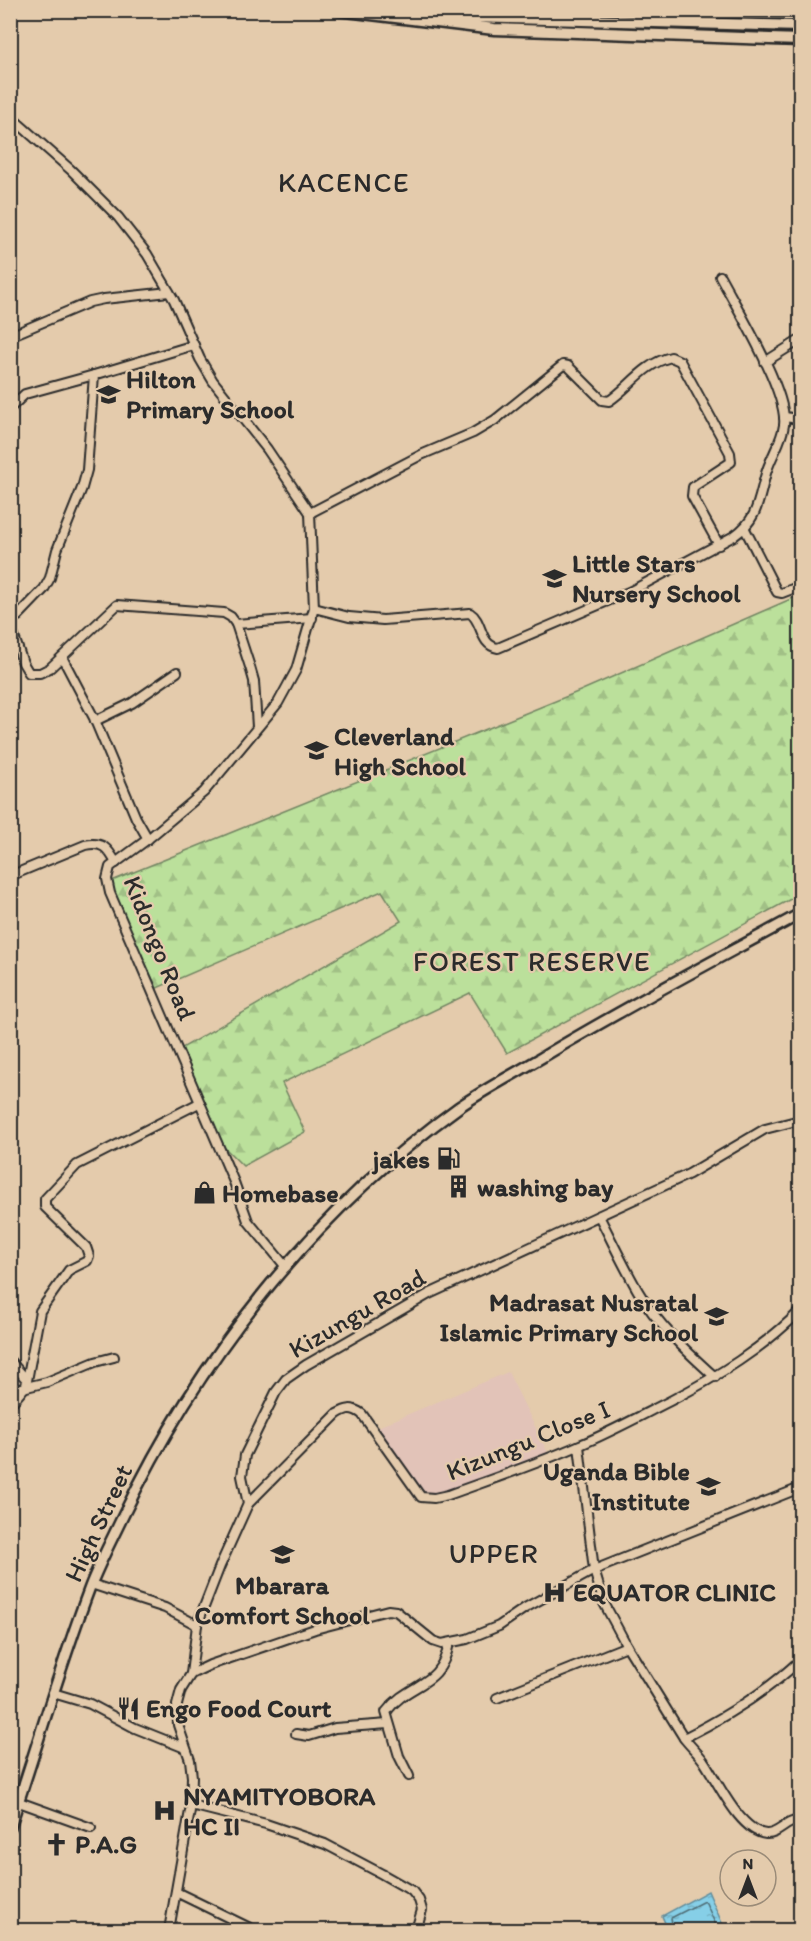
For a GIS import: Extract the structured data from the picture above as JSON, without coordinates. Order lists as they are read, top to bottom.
{
  "streets": {
    "main road": ["High Street"],
    "street": ["Kidongo Road", "Kizungu Road", "Kizungu Close I"]
  },
  "crossings": [
    ["Kidongo Road", "High Street"],
    ["Kizungu Road", "Kizungu Close I"]
  ],
  "districts": ["KACENCE", "FOREST RESERVE", "UPPER"],
  "places": {
    "school or university": [
      "Hilton Primary School",
      "Little Stars Nursery School",
      "Cleverland High School",
      "Madrasat Nusratal Islamic Primary School",
      "Uganda Bible Institute",
      "Mbarara Comfort School"
    ],
    "fuel station": ["jakes"],
    "building": ["washing bay"],
    "shop": ["Homebase"],
    "hospital": ["EQUATOR CLINIC", "NYAMITYOBORA HC II"],
    "restaurant": ["Engo Food Court"],
    "church": ["P.A.G"]
  },
  "north": "top"
}
